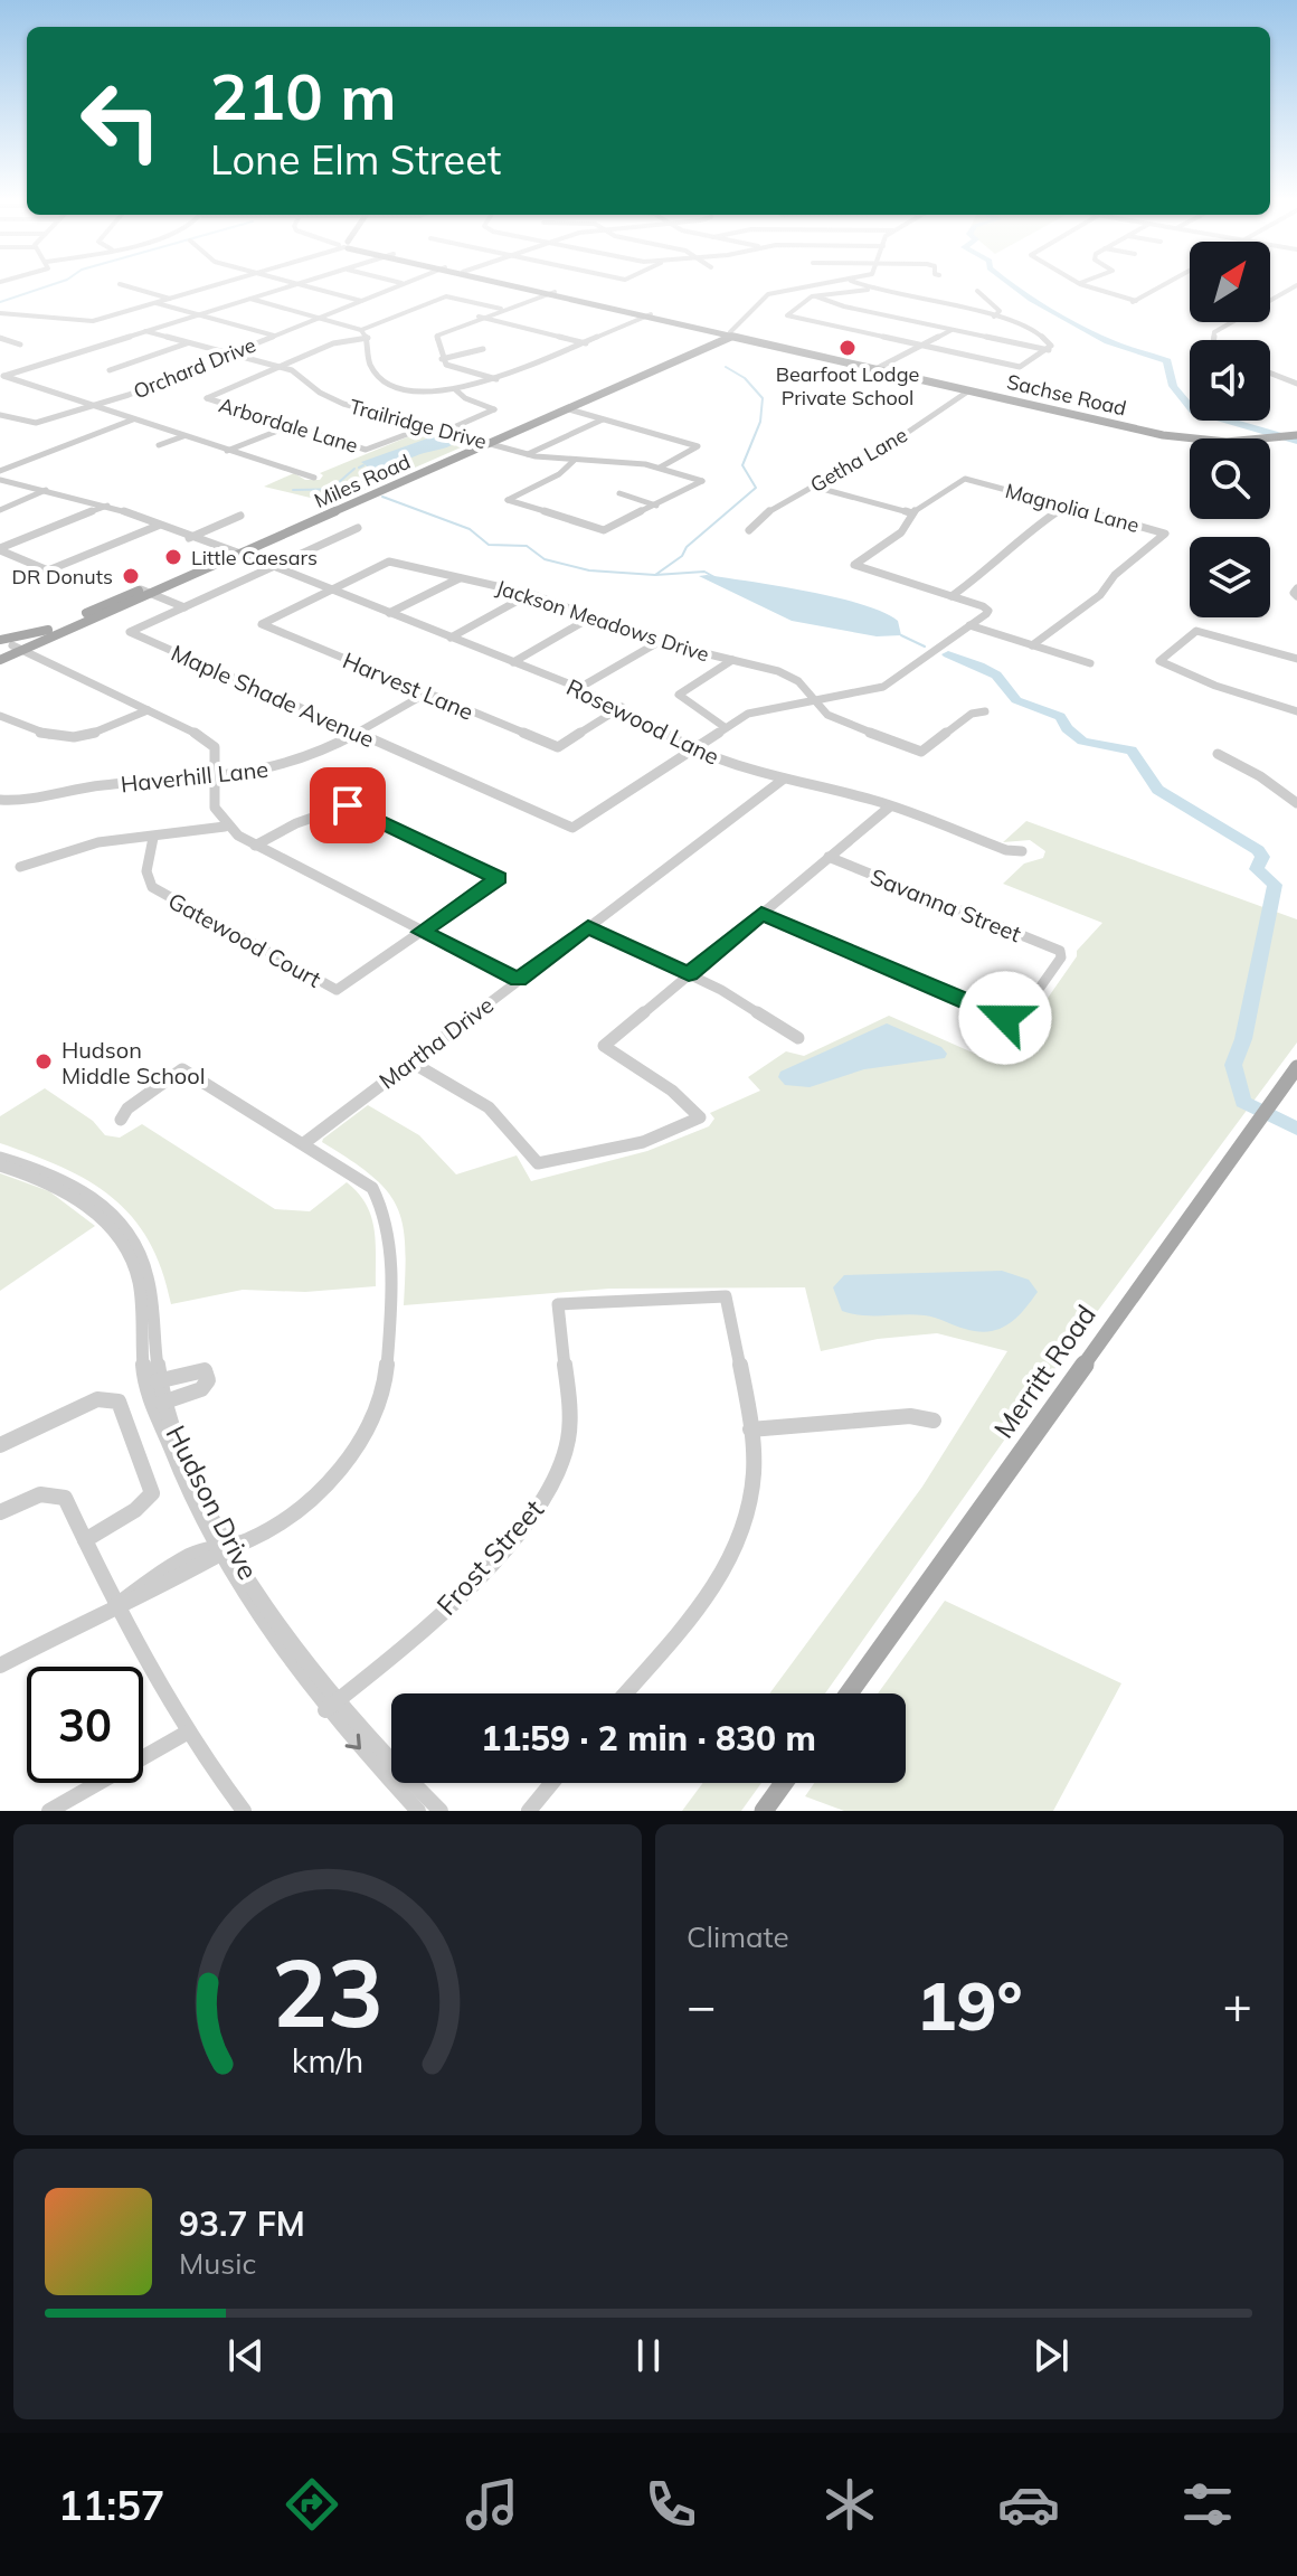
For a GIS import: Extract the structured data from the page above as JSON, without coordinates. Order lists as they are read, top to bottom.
{
  "streets": {
    "main road": ["Sachse Road", "Miles Road", "Merritt Road"],
    "street": [
      "Orchard Drive",
      "Trailridge Drive",
      "Arbordale Lane",
      "Getha Lane",
      "Magnolia Lane",
      "Jackson Meadows Drive",
      "Harvest Lane",
      "Maple Shade Avenue",
      "Rosewood Lane",
      "Haverhill Lane",
      "Savanna Street",
      "Gatewood Court",
      "Martha Drive",
      "Hudson Drive",
      "Frost Street"
    ]
  },
  "crossings": [
    ["Orchard Drive", "Trailridge Drive"],
    ["Sachse Road", "Getha Lane"],
    ["Sachse Road", "Miles Road"],
    ["Trailridge Drive", "Arbordale Lane"],
    ["Trailridge Drive", "Miles Road"],
    ["Miles Road", "Rosewood Lane"],
    ["Jackson Meadows Drive", "Harvest Lane"],
    ["Jackson Meadows Drive", "Rosewood Lane"],
    ["Harvest Lane", "Rosewood Lane"],
    ["Harvest Lane", "Haverhill Lane"],
    ["Maple Shade Avenue", "Rosewood Lane"],
    ["Maple Shade Avenue", "Haverhill Lane"],
    ["Rosewood Lane", "Martha Drive"],
    ["Hudson Drive", "Frost Street"]
  ],
  "places": [
    "Bearfoot Lodge Private School",
    "Little Caesars",
    "DR Donuts",
    "Hudson Middle School"
  ],
  "north": "top right",
  "page": {
    "turn": ["210 m", "Lone Elm Street"],
    "limit": "30",
    "trip": "11:59 · 2 min · 830 m",
    "tile": "Climate",
    "heat": ["−", "19°", "+"],
    "song": ["93.7 FM", "Music"],
    "tabs": "11:57",
    "gauge": ["23", "km/h"]
  }
}
